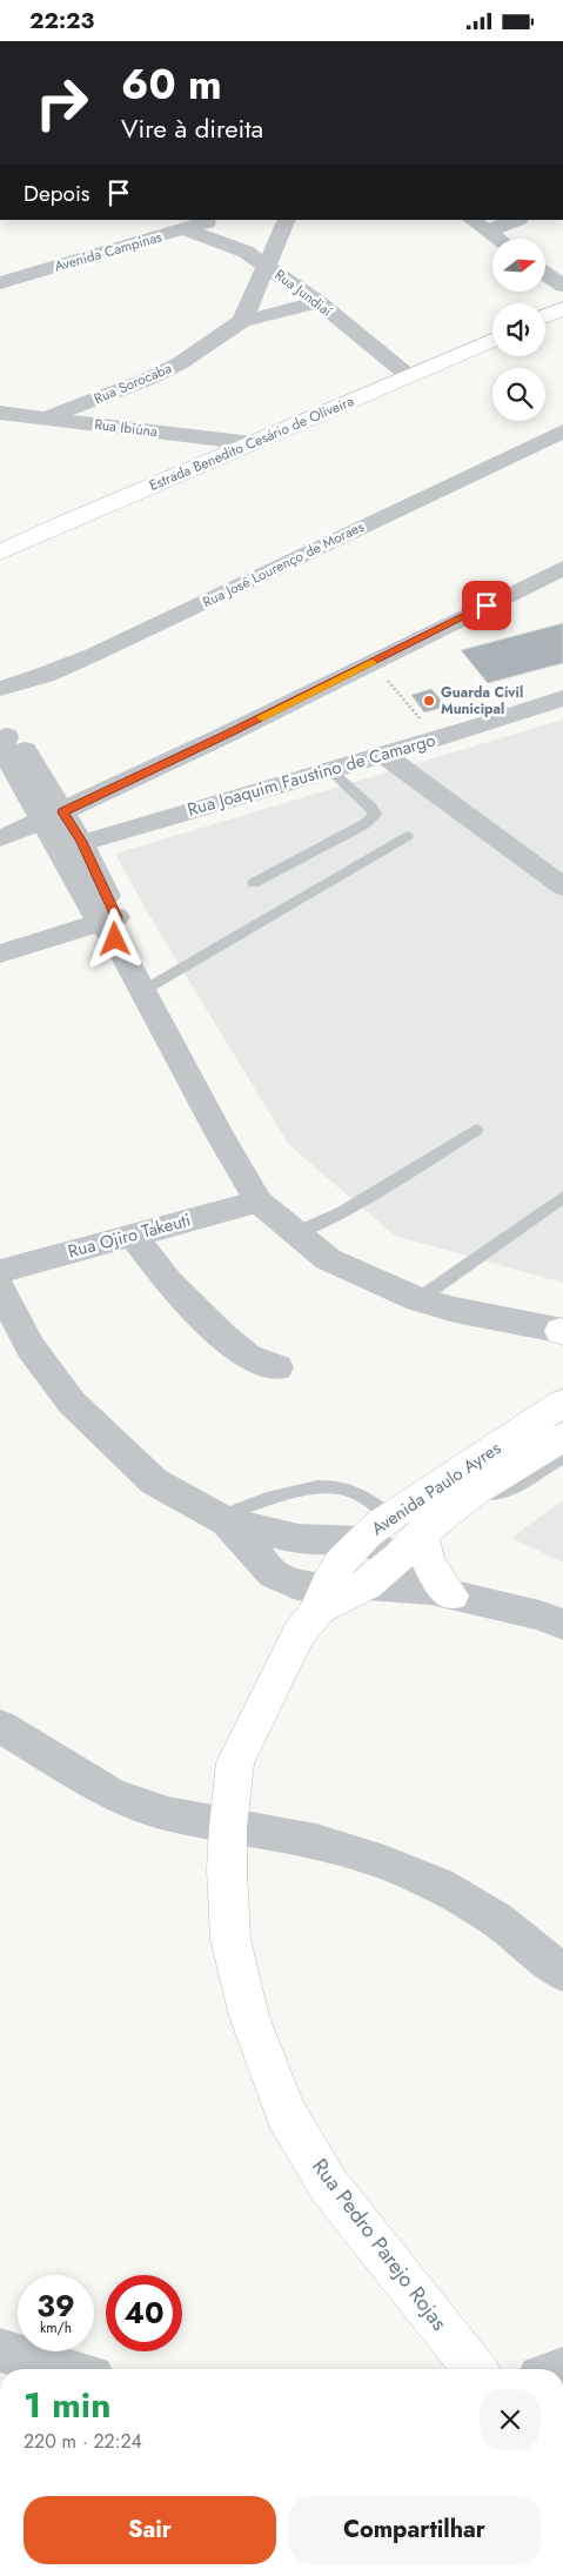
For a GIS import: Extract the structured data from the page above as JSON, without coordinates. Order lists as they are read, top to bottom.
{
  "streets": {
    "main road": ["Estrada Benedito Cesário de Oliveira", "Avenida Paulo Ayres", "Rua Pedro Parejo Rojas"],
    "street": [
      "Avenida Campinas",
      "Rua Jundiaí",
      "Rua Sorocaba",
      "Rua Ibiúna",
      "Rua José Lourenço de Moraes",
      "Rua Joaquim Faustino de Camargo",
      "Rua Ojiro Takeuti"
    ]
  },
  "crossings": [
    ["Avenida Campinas", "Rua Jundiaí"],
    ["Rua Jundiaí", "Rua Sorocaba"],
    ["Rua Jundiaí", "Estrada Benedito Cesário de Oliveira"],
    ["Rua Sorocaba", "Rua Ibiúna"],
    ["Rua Ibiúna", "Estrada Benedito Cesário de Oliveira"],
    ["Avenida Paulo Ayres", "Rua Pedro Parejo Rojas"]
  ],
  "places": ["Guarda Cívil Municipal"],
  "north": "right",
  "page": {
    "status": "22:23",
    "turn": ["60 m", "Vire à direita"],
    "then": "Depois",
    "speed": "39 km/h",
    "limit": "40",
    "heading": ["1 min", "220 m · 22:24"],
    "buttons": ["Sair", "Compartilhar"]
  }
}
